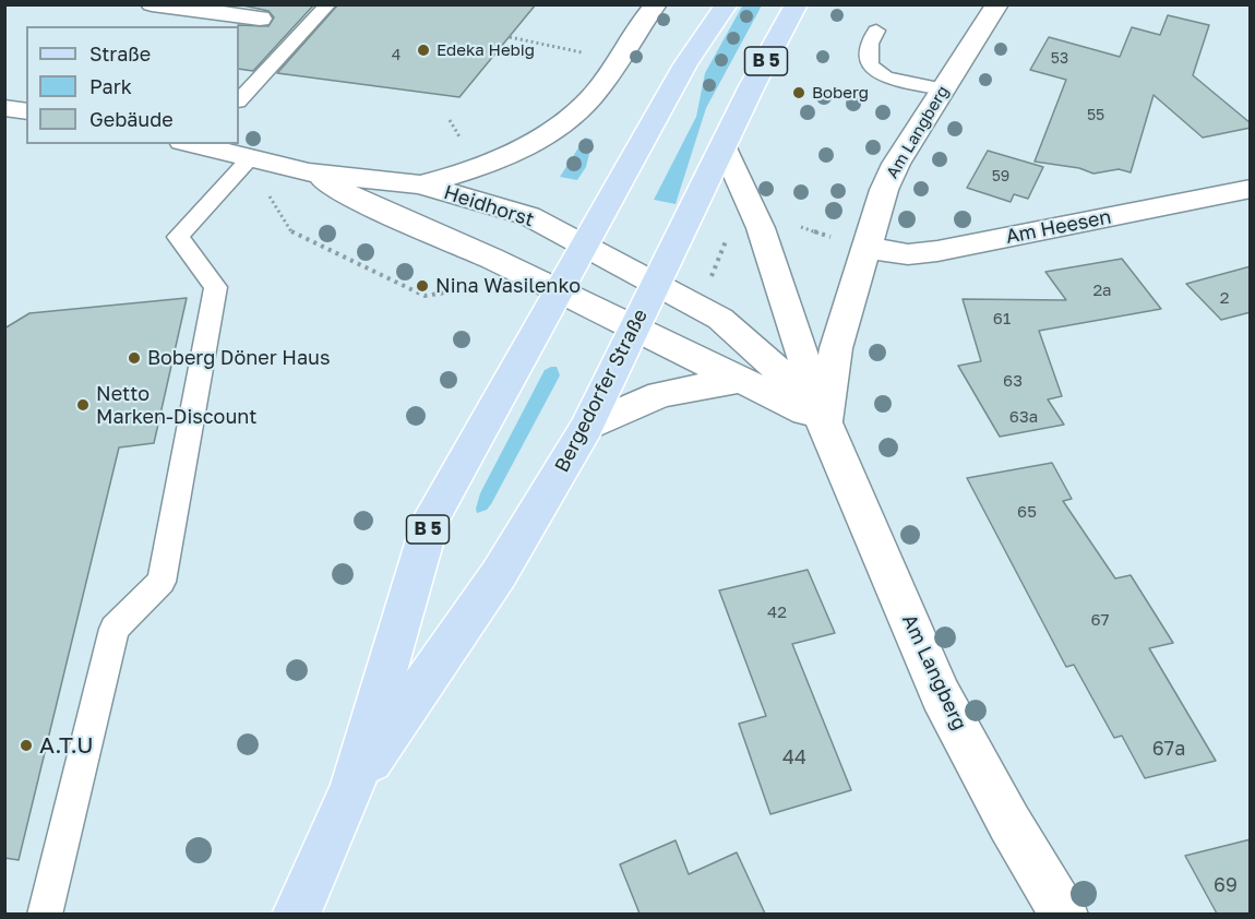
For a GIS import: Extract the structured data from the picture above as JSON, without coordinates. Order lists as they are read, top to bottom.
{
  "streets": {
    "main road": ["B 5", "Bergedorfer Straße"],
    "street": ["Am Langberg", "Heidhorst", "Am Heesen"]
  },
  "crossings": [
    ["Am Langberg", "Heidhorst"],
    ["Am Langberg", "Am Heesen"],
    ["Am Langberg", "Bergedorfer Straße"],
    ["Heidhorst", "Bergedorfer Straße"]
  ],
  "places": [
    "Edeka Hebig",
    "Boberg",
    "Nina Wasilenko",
    "Boberg Döner Haus",
    "Netto Marken-Discount",
    "A.T.U"
  ],
  "house_numbers": [
    "4",
    "53",
    "55",
    "59",
    "2a",
    "2",
    "61",
    "63",
    "63a",
    "65",
    "42",
    "67",
    "67a",
    "44",
    "69"
  ],
  "legend": ["Straße", "Park", "Gebäude"]
}
